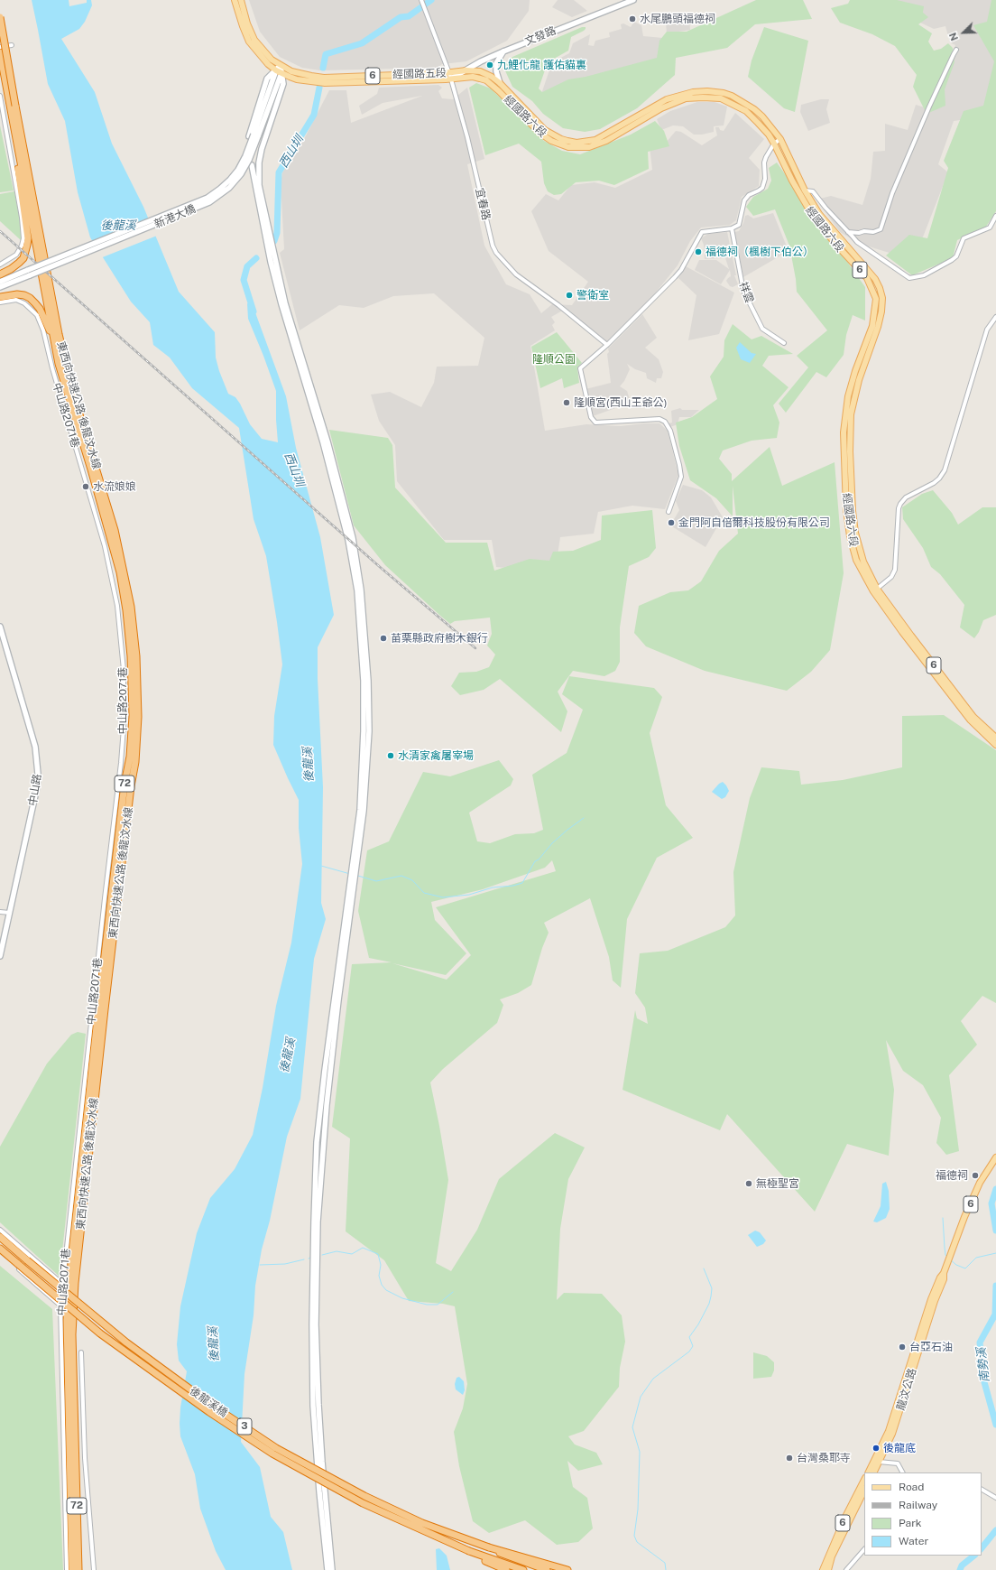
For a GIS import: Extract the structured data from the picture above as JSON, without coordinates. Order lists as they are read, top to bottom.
{
  "streets": {
    "highway": [
      "東西向快速公路 後龍汶水線",
      "72",
      "後龍溪橋",
      "3"
    ],
    "main road": [
      "經國路五段",
      "6",
      "經國路六段",
      "龍汶公路"
    ],
    "street": [
      "文發路",
      "宜春路",
      "新港大橋",
      "祥雲",
      "中山路2071巷",
      "中山路"
    ]
  },
  "crossings": [
    ["文發路", "經國路五段"],
    ["文發路", "經國路六段"],
    ["經國路五段", "經國路六段"],
    ["經國路五段", "宜春路"],
    ["經國路五段", "新港大橋"],
    ["經國路六段", "宜春路"],
    ["後龍溪橋", "3"]
  ],
  "water": ["西山圳", "後龍溪", "南勢溪"],
  "parks": ["隆順公園"],
  "places": [
    "水尾鵬頭福德祠",
    "九鯉化龍 護佑貓裏",
    "福德祠（楓樹下伯公）",
    "警衛室",
    "隆順宮(西山王爺公)",
    "水流娘娘",
    "金門阿自倍爾科技股份有限公司",
    "苗栗縣政府樹木銀行",
    "水清家禽屠宰場",
    "福德祠",
    "無極聖宮",
    "台亞石油",
    "後龍底",
    "台灣桑耶寺"
  ],
  "legend": [
    "Road",
    "Railway",
    "Park",
    "Water"
  ],
  "north": "bottom left"
}
